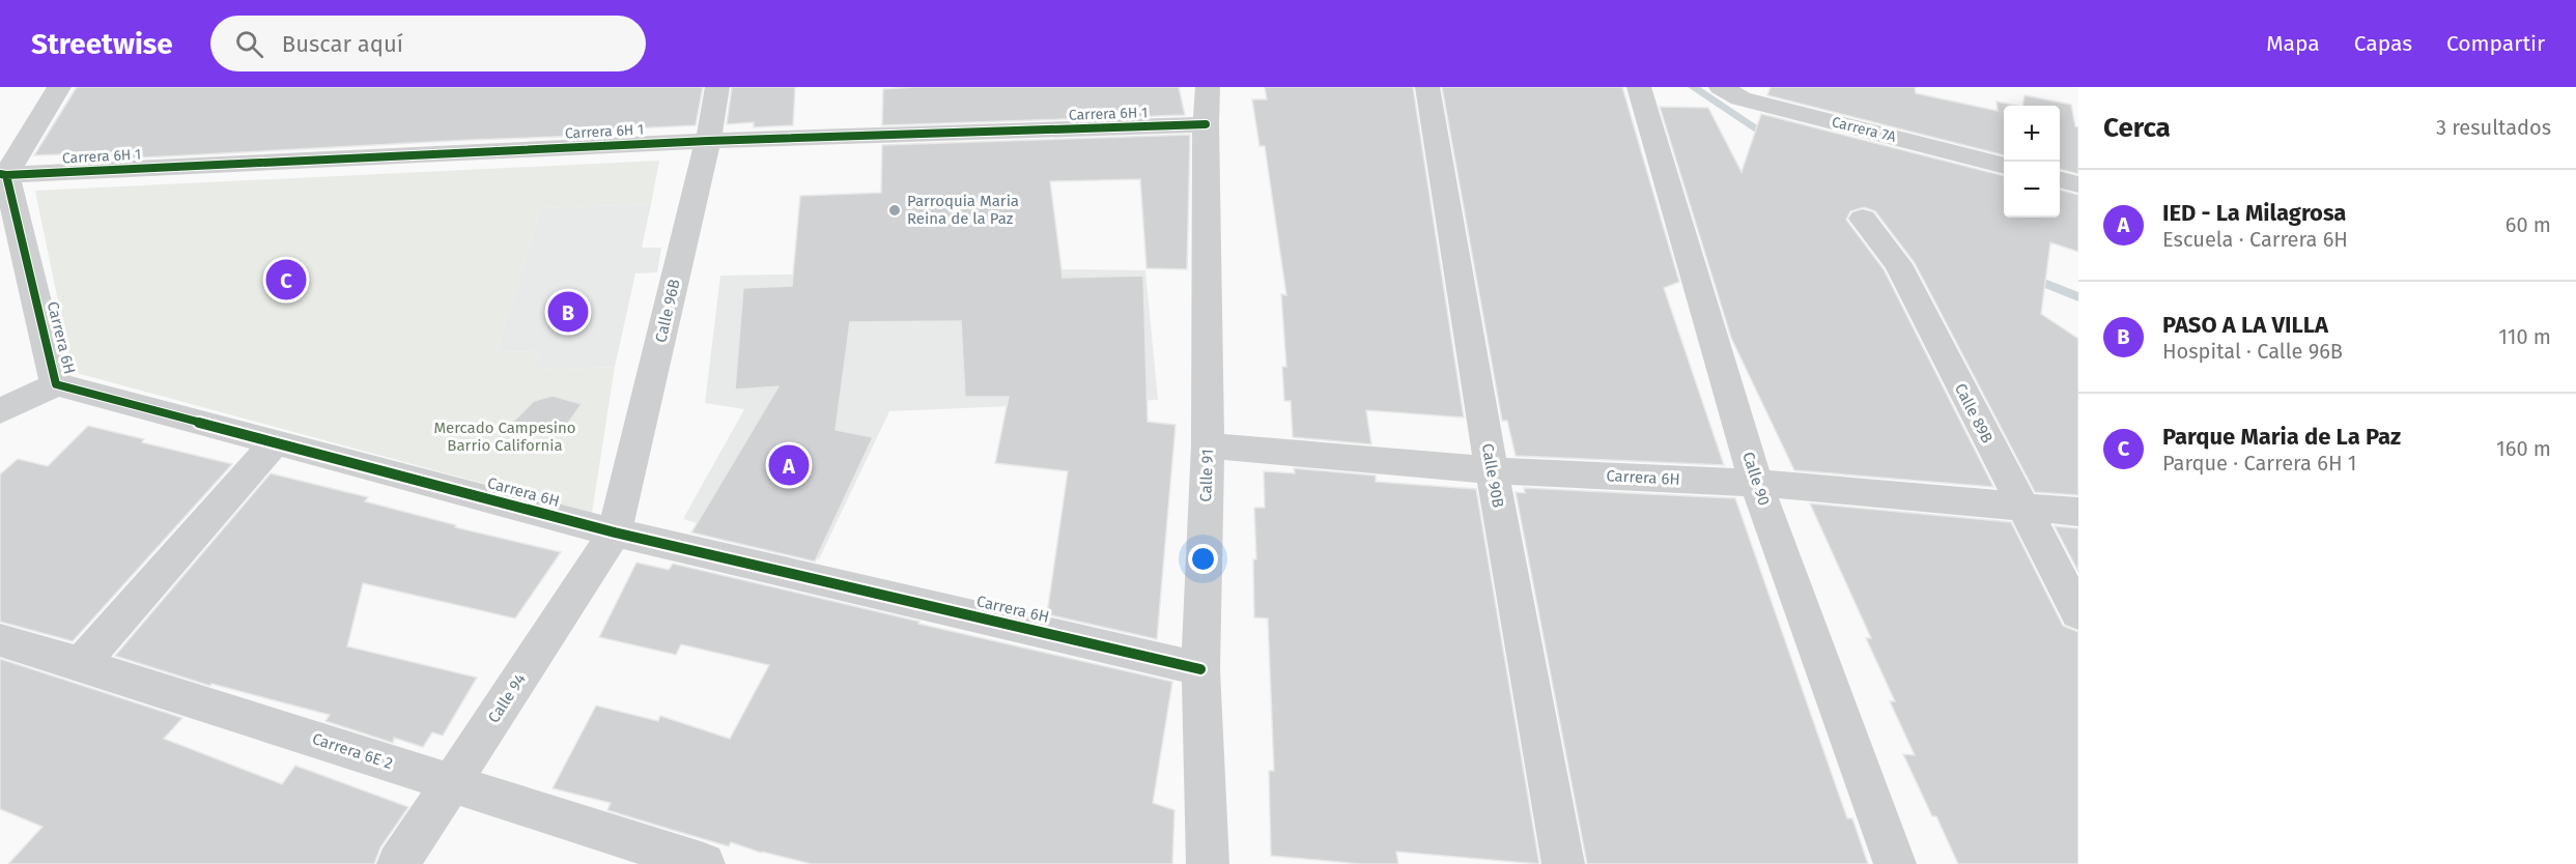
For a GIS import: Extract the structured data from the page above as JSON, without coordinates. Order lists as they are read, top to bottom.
{
  "streets": {
    "street": [
      "Carrera 6H 1",
      "Carrera 7A",
      "Calle 96B",
      "Carrera 6H",
      "Calle 89B",
      "Calle 91",
      "Calle 90B",
      "Calle 90",
      "Calle 94",
      "Carrera 6E 2"
    ]
  },
  "crossings": [
    ["Carrera 6H 1", "Calle 96B"],
    ["Carrera 6H 1", "Carrera 6H"],
    ["Carrera 6H 1", "Calle 91"],
    ["Calle 96B", "Carrera 6H"],
    ["Calle 96B", "Calle 94"],
    ["Carrera 6H", "Calle 89B"],
    ["Carrera 6H", "Calle 91"],
    ["Carrera 6H", "Calle 90B"],
    ["Carrera 6H", "Calle 90"],
    ["Carrera 6H", "Calle 94"],
    ["Calle 94", "Carrera 6E 2"]
  ],
  "parks": ["Mercado Campesino Barrio California"],
  "places": ["Parroquia Maria Reina de la Paz"],
  "page": {
    "header": "Streetwise",
    "search": "Buscar aquí",
    "nav": ["Mapa", "Capas", "Compartir"],
    "heading": ["Cerca", "3 resultados"],
    "map_buttons": ["+", "−"],
    "list": [
      {
        "mark": "A",
        "name": "IED - La Milagrosa",
        "note": "Escuela · Carrera 6H",
        "value": "60 m"
      },
      {
        "mark": "B",
        "name": "PASO A LA VILLA",
        "note": "Hospital · Calle 96B",
        "value": "110 m"
      },
      {
        "mark": "C",
        "name": "Parque Maria de La Paz",
        "note": "Parque · Carrera 6H 1",
        "value": "160 m"
      }
    ],
    "pins": ["C", "B", "A"]
  }
}
